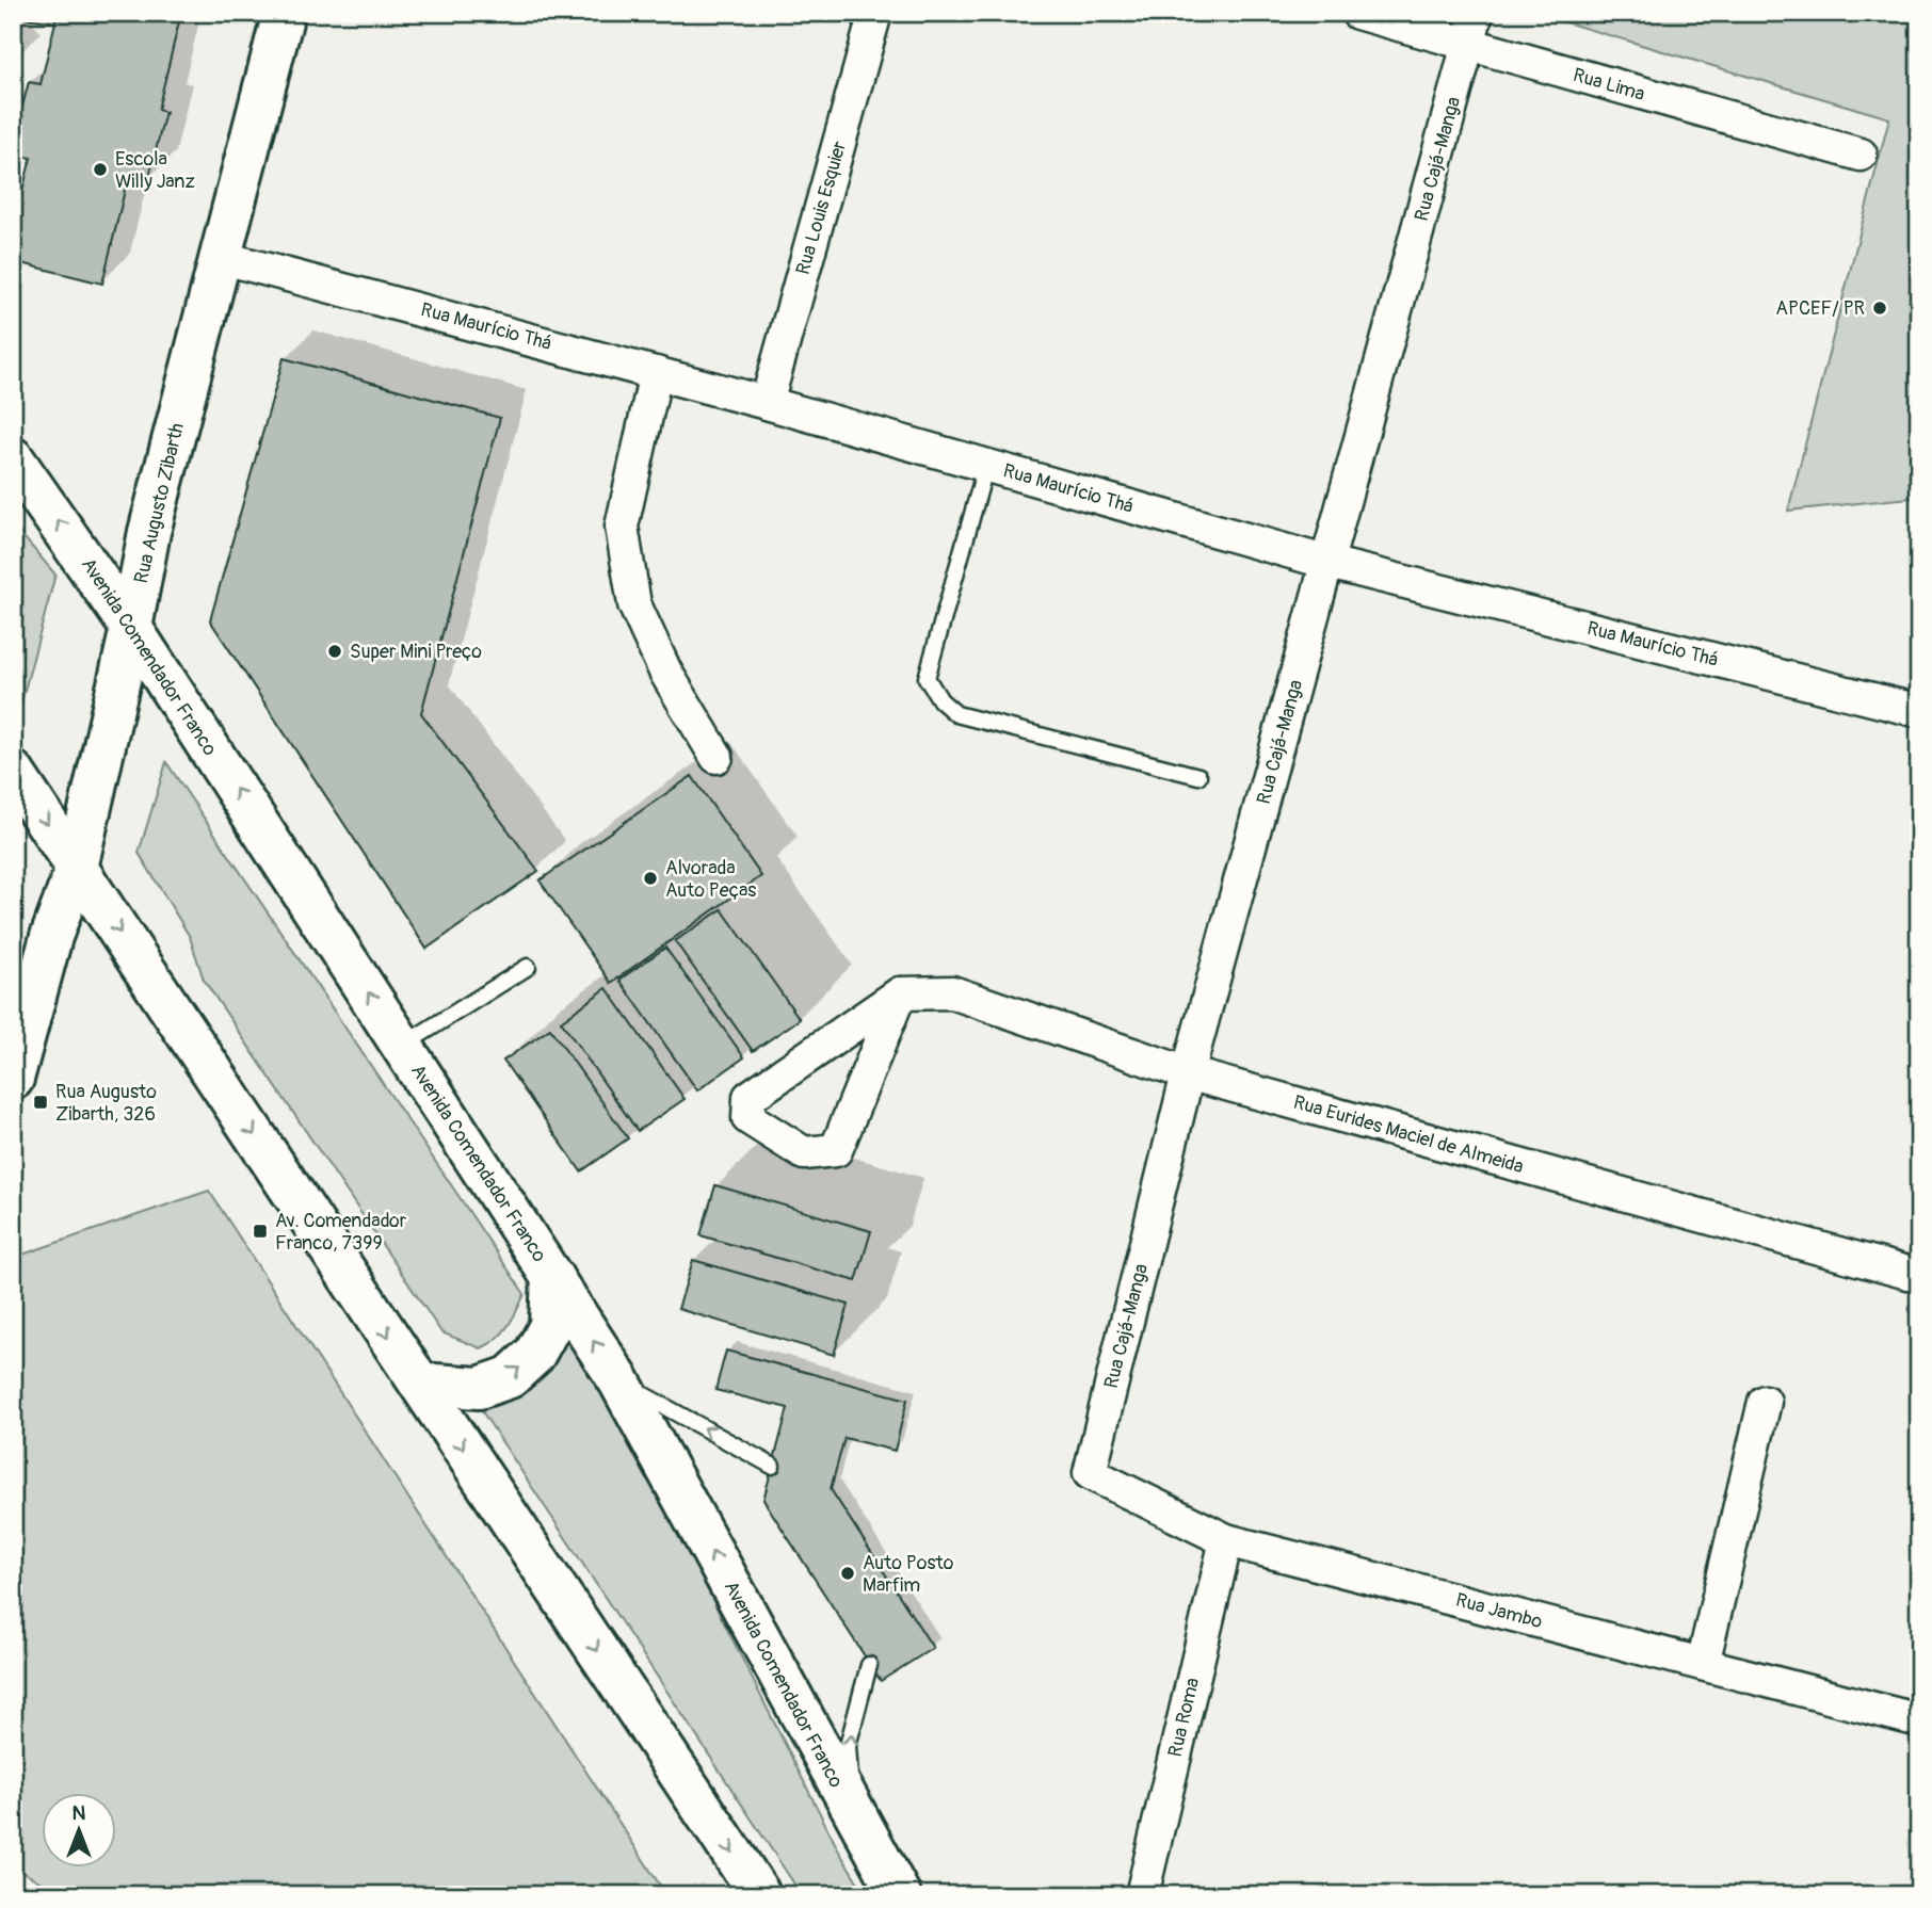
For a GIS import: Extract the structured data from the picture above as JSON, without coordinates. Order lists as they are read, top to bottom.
{
  "streets": {
    "main road": ["Rua Augusto Zibarth", "Avenida Comendador Franco"],
    "street": [
      "Rua Lima",
      "Rua Cajá-Manga",
      "Rua Louis Esquier",
      "Rua Maurício Thá",
      "Rua Eurides Maciel de Almeida",
      "Rua Jambo",
      "Rua Roma"
    ]
  },
  "crossings": [
    ["Rua Lima", "Rua Cajá-Manga"],
    ["Rua Cajá-Manga", "Rua Maurício Thá"],
    ["Rua Cajá-Manga", "Rua Eurides Maciel de Almeida"],
    ["Rua Cajá-Manga", "Rua Jambo"],
    ["Rua Louis Esquier", "Rua Maurício Thá"],
    ["Rua Maurício Thá", "Rua Augusto Zibarth"],
    ["Rua Augusto Zibarth", "Avenida Comendador Franco"],
    ["Rua Jambo", "Rua Roma"]
  ],
  "places": {
    "other": [
      "Escola Willy Janz",
      "APCEF/ PR",
      "Super Mini Preço",
      "Alvorada Auto Peças",
      "Auto Posto Marfim"
    ],
    "transit": ["Rua Augusto Zibarth, 326", "Av. Comendador Franco, 7399"]
  },
  "north": "top"
}
